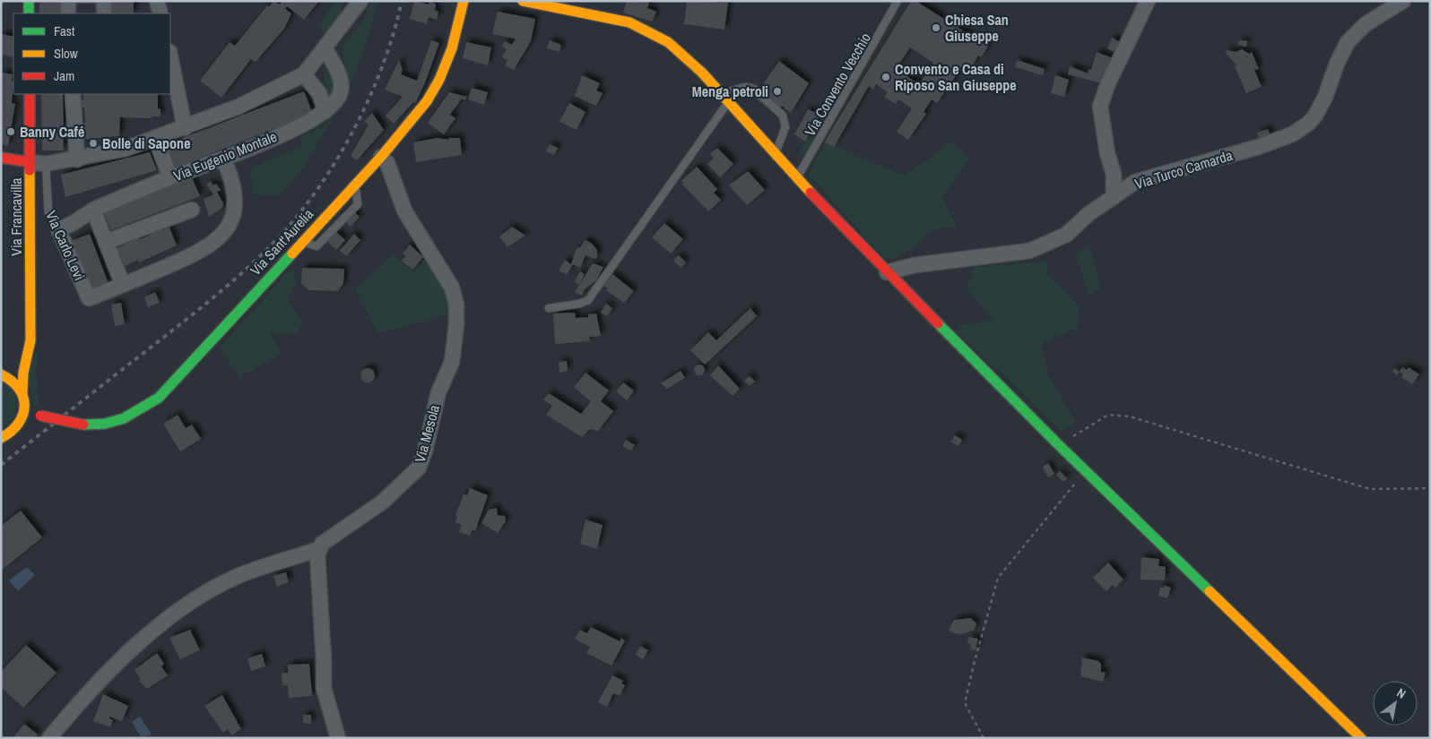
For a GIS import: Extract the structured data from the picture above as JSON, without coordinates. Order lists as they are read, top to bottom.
{
  "streets": {
    "main road": ["Via Francavilla", "Via Sant'Aurelia"],
    "street": [
      "Via Eugenio Montale",
      "Via Turco Camarda",
      "Via Carlo Levi",
      "Via Mesola"
    ],
    "lane": ["Via Convento Vecchio"]
  },
  "crossings": [
    ["Via Eugenio Montale", "Via Carlo Levi"],
    ["Via Sant'Aurelia", "Via Mesola"]
  ],
  "places": [
    "Chiesa San Giuseppe",
    "Convento e Casa di Riposo San Giuseppe",
    "Menga petroli",
    "Banny Café",
    "Bolle di Sapone"
  ],
  "legend": ["Fast", "Slow", "Jam"],
  "north": "top right"
}
